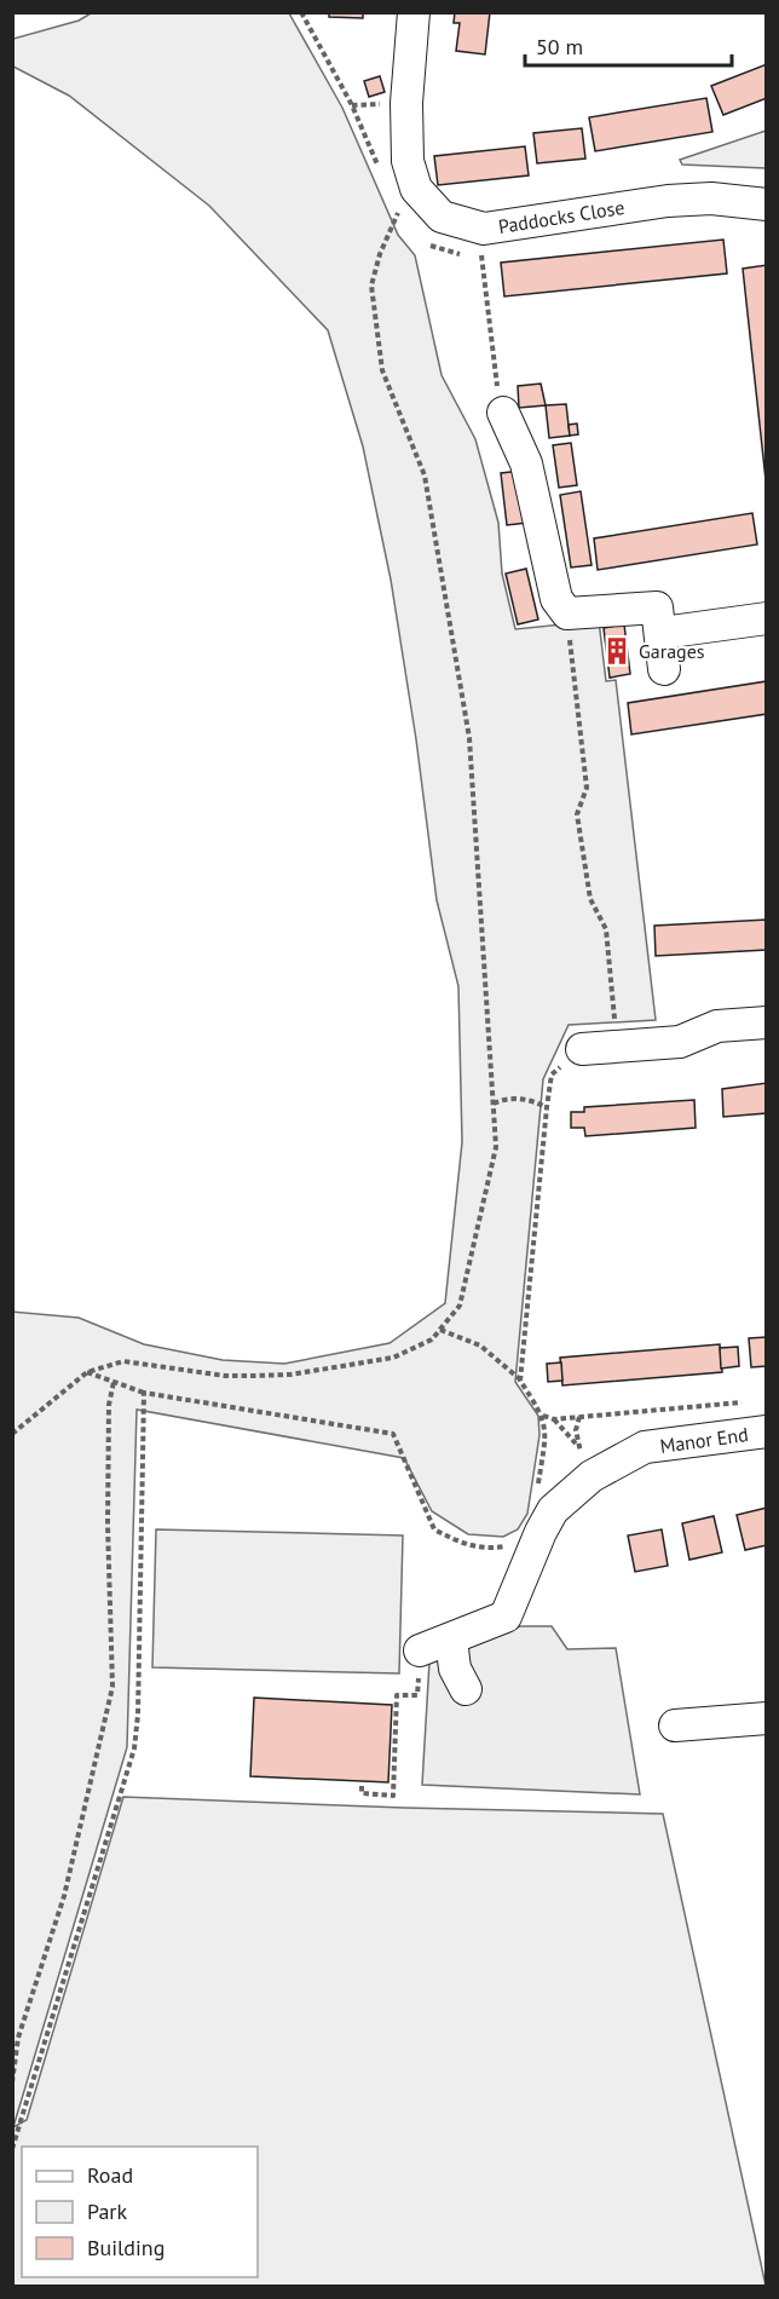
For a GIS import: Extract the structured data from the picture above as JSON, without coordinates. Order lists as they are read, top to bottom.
{
  "streets": {
    "street": ["Paddocks Close", "Manor End"]
  },
  "places": {
    "building": ["Garages"]
  },
  "legend": ["Road", "Park", "Building"],
  "scale_bar": "50 m"
}
